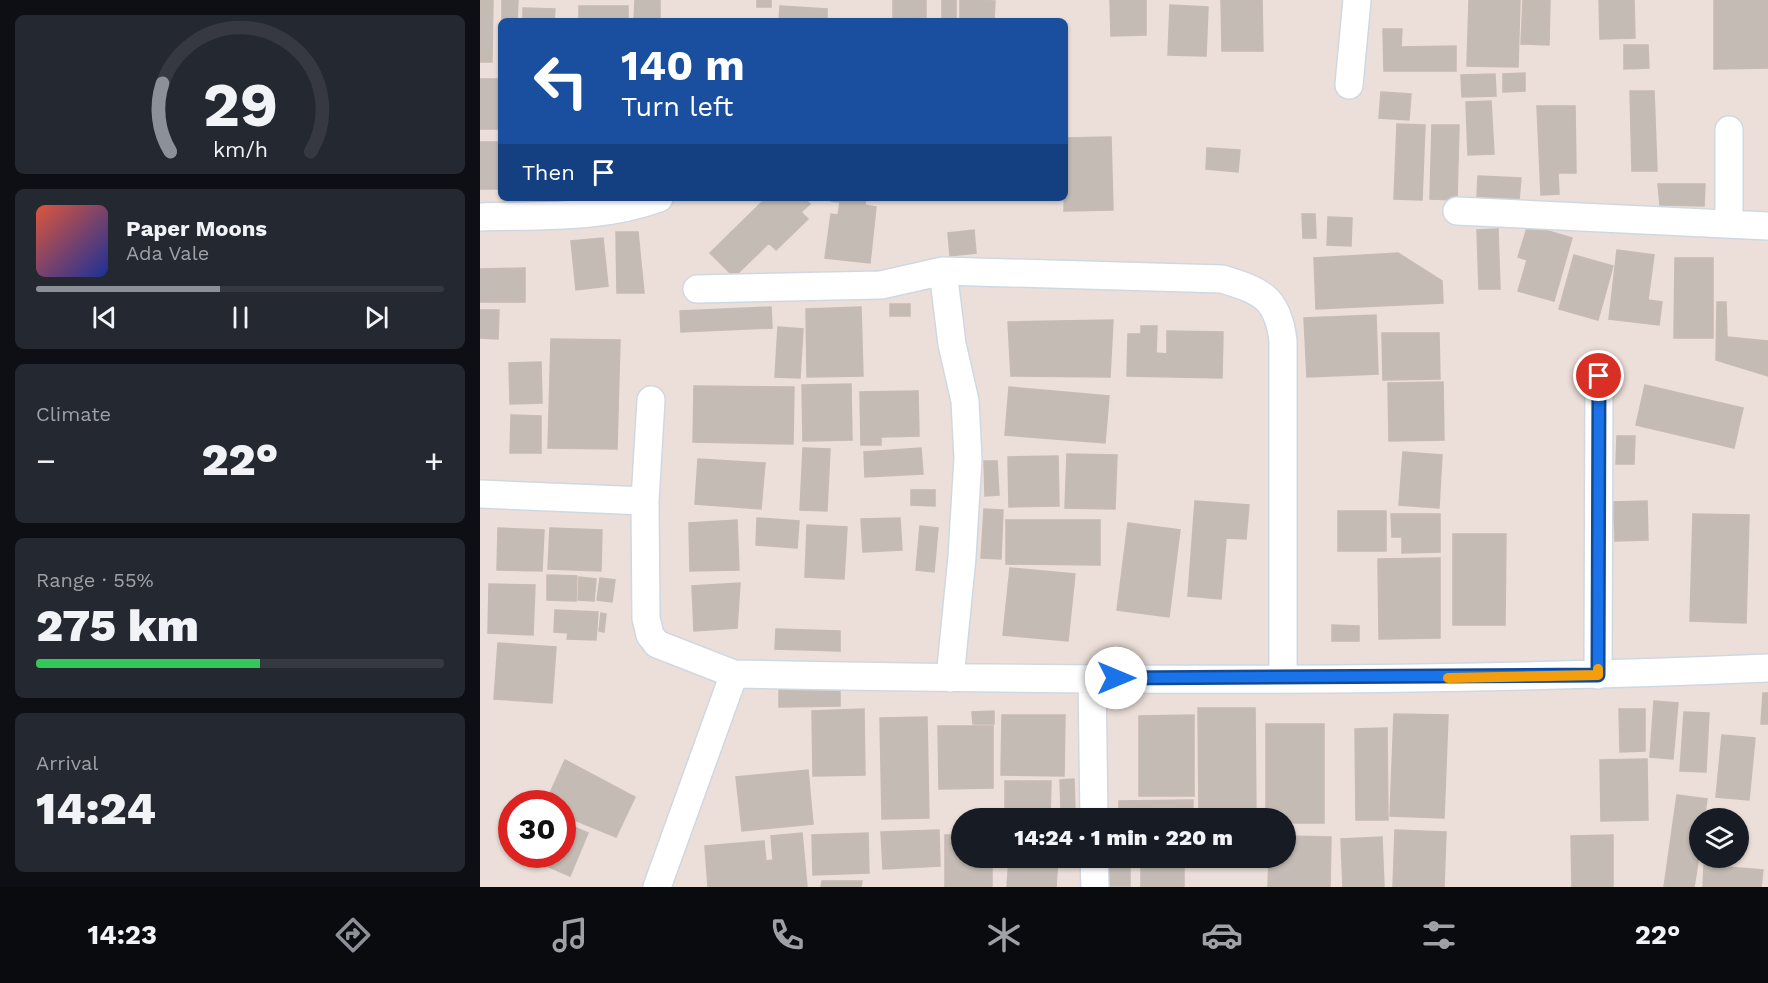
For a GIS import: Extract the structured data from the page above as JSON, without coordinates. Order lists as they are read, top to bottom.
{
  "page": {
    "turn": ["140 m", "Turn left"],
    "then": "Then",
    "song": ["Paper Moons", "Ada Vale"],
    "tile": [
      "Climate",
      ["Range · 55%", "275 km"],
      ["Arrival", "14:24"]
    ],
    "heat": ["−", "22°", "+"],
    "limit": "30",
    "trip": "14:24 · 1 min · 220 m",
    "tabs": ["14:23", "22°"],
    "gauge": ["29", "km/h"]
  }
}
